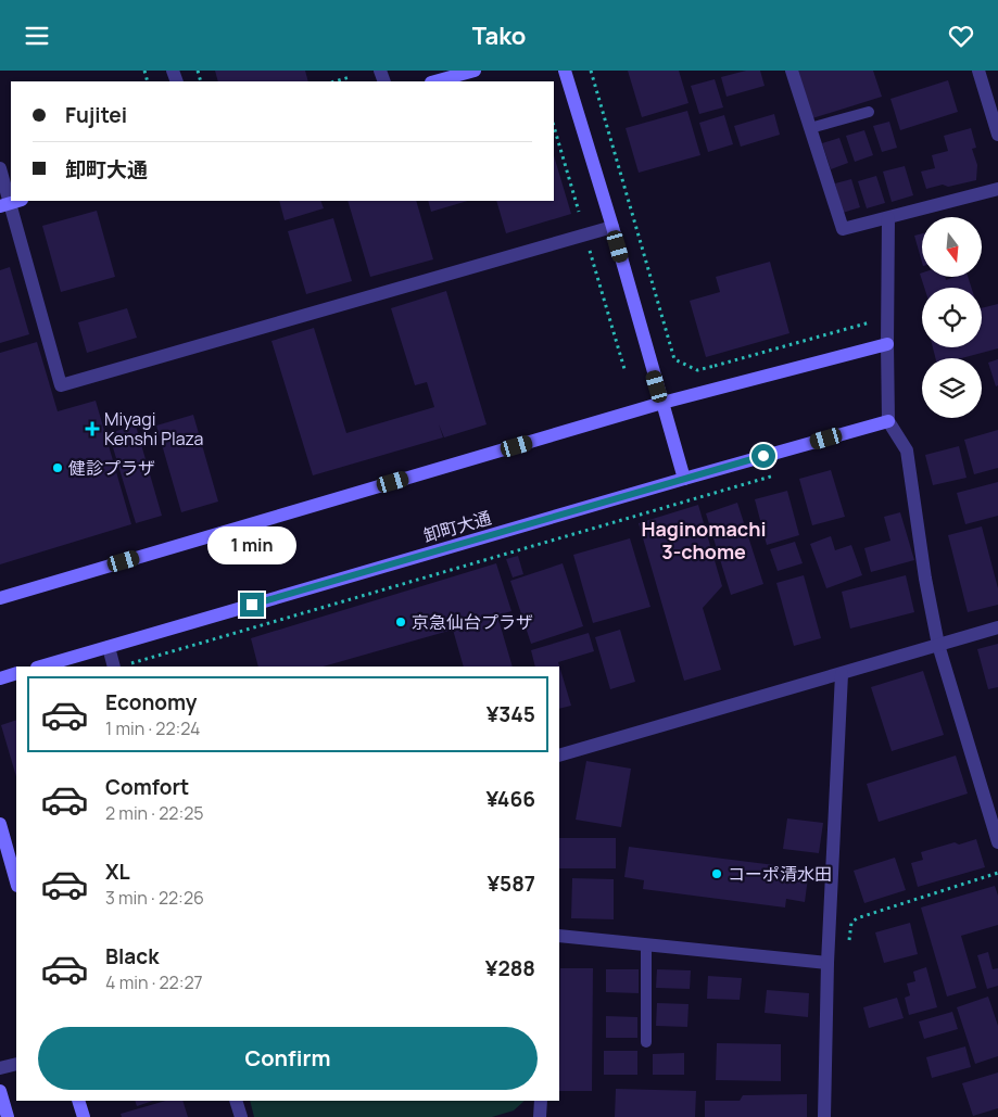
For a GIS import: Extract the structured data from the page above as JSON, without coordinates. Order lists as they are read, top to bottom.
{
  "streets": {
    "street": ["卸町大通"]
  },
  "districts": ["Haginomachi 3-chome"],
  "places": {
    "health": ["Miyagi Kenshi Plaza"],
    "other": ["健診プラザ", "京急仙台プラザ", "コーポ清水田"]
  },
  "north": "bottom",
  "page": {
    "header": "Tako",
    "banner": ["Fujitei", "卸町大通"],
    "bubble": "1 min",
    "list": [
      {
        "name": "Economy",
        "note": "1 min · 22:24",
        "value": "¥345"
      },
      {
        "name": "Comfort",
        "note": "2 min · 22:25",
        "value": "¥466"
      },
      {
        "name": "XL",
        "note": "3 min · 22:26",
        "value": "¥587"
      },
      {
        "name": "Black",
        "note": "4 min · 22:27",
        "value": "¥288"
      }
    ],
    "buttons": "Confirm"
  }
}
